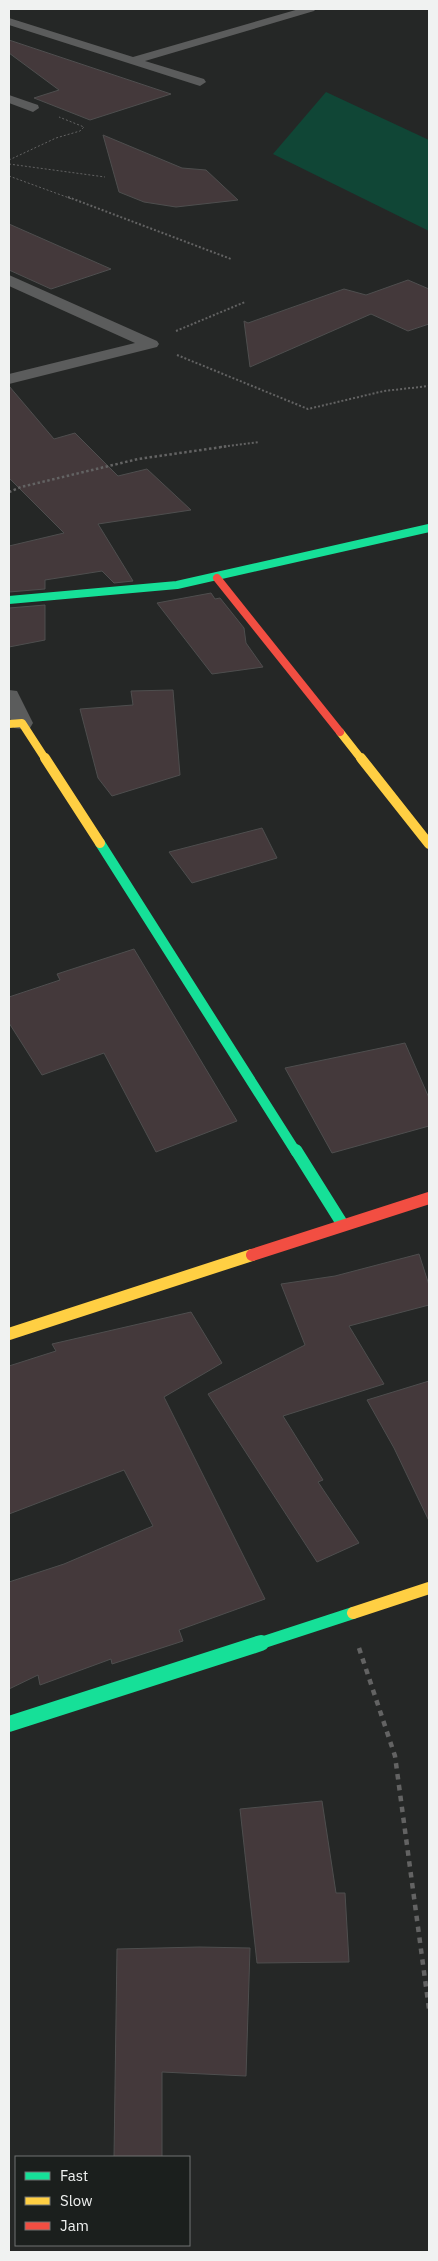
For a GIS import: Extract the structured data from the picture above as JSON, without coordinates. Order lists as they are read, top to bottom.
{
  "legend": ["Fast", "Slow", "Jam"]
}
